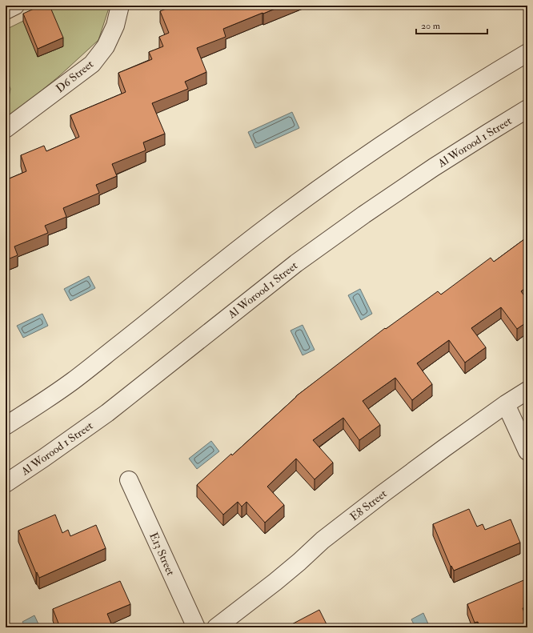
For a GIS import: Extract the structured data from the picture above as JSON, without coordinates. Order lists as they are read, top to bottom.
{
  "streets": {
    "street": [
      "D6 Street",
      "Al Worood 1 Street",
      "E8 Street",
      "E13 Street"
    ]
  },
  "scale_bar": "20 m"
}
